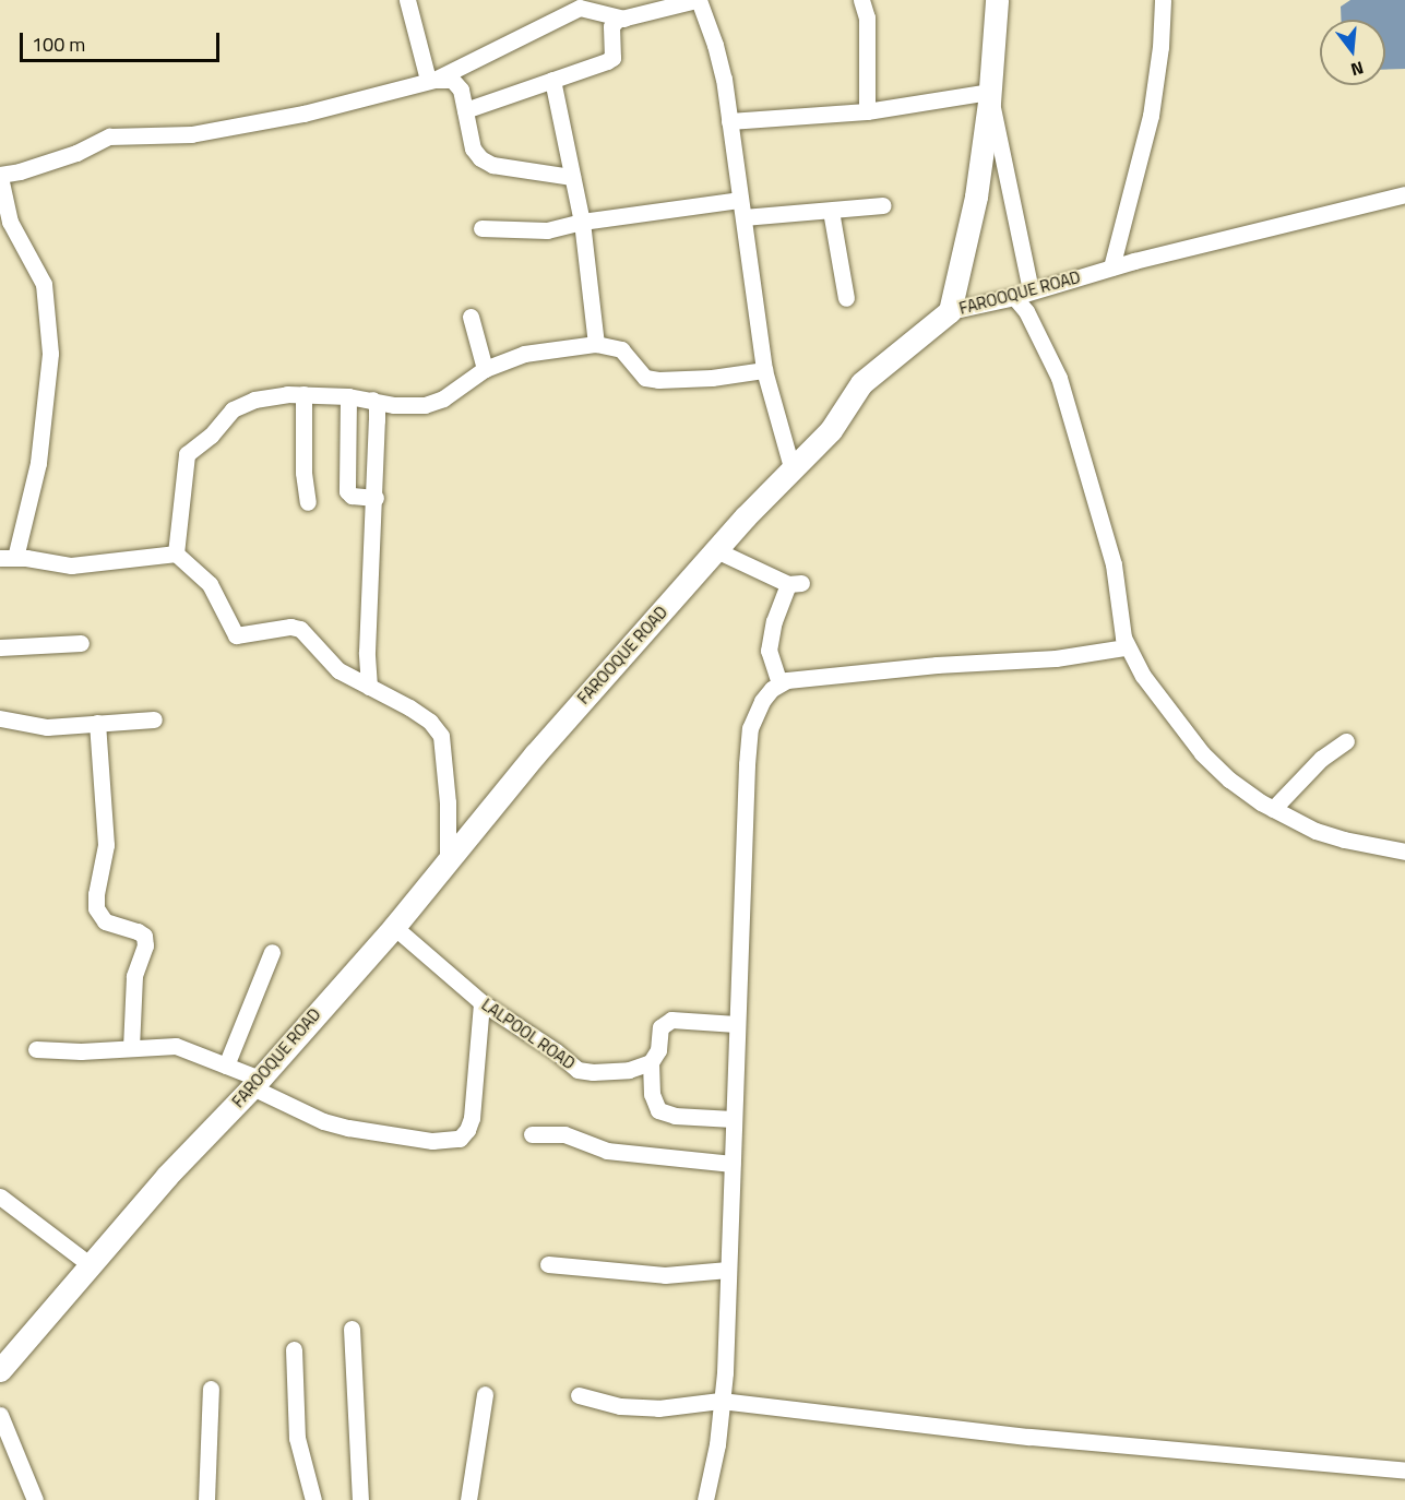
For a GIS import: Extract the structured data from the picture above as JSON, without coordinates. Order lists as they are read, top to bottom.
{
  "streets": {
    "main road": ["FAROOQUE ROAD"],
    "street": ["LALPOOL ROAD"]
  },
  "crossings": [
    ["FAROOQUE ROAD", "LALPOOL ROAD"]
  ],
  "scale_bar": "100 m",
  "north": "bottom"
}
